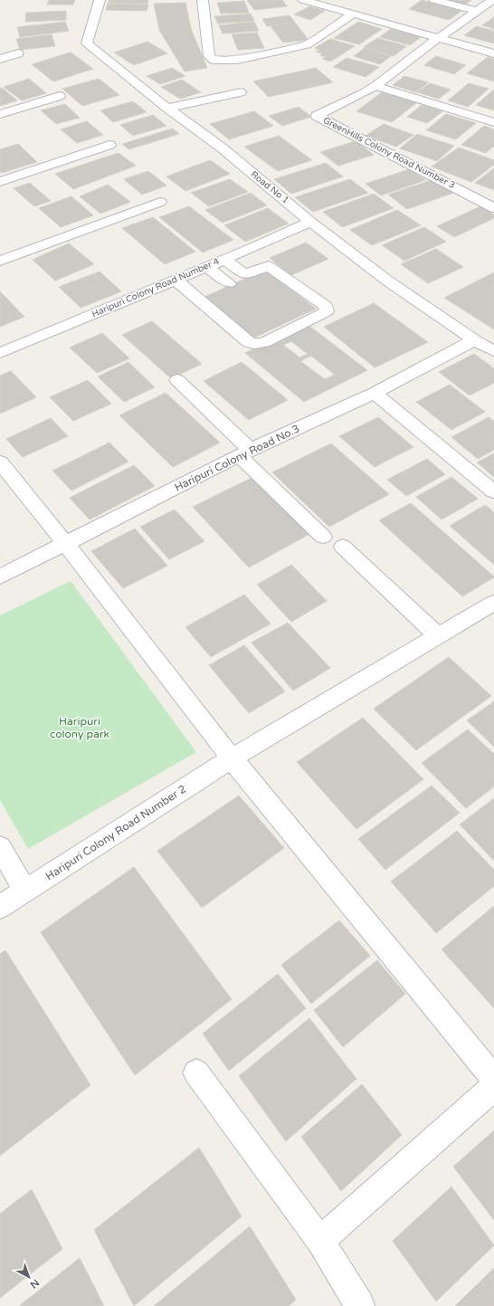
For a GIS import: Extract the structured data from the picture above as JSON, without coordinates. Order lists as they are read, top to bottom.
{
  "streets": {
    "street": [
      "GreenHills Colony Road Number 3",
      "Road No 1",
      "Haripuri Colony Road Number 4",
      "Haripuri Colony Road No.3",
      "Haripuri Colony Road Number 2"
    ]
  },
  "crossings": [
    ["Road No 1", "Haripuri Colony Road Number 4"],
    ["Road No 1", "Haripuri Colony Road No.3"]
  ],
  "parks": ["Haripuri colony park"],
  "north": "bottom right"
}
